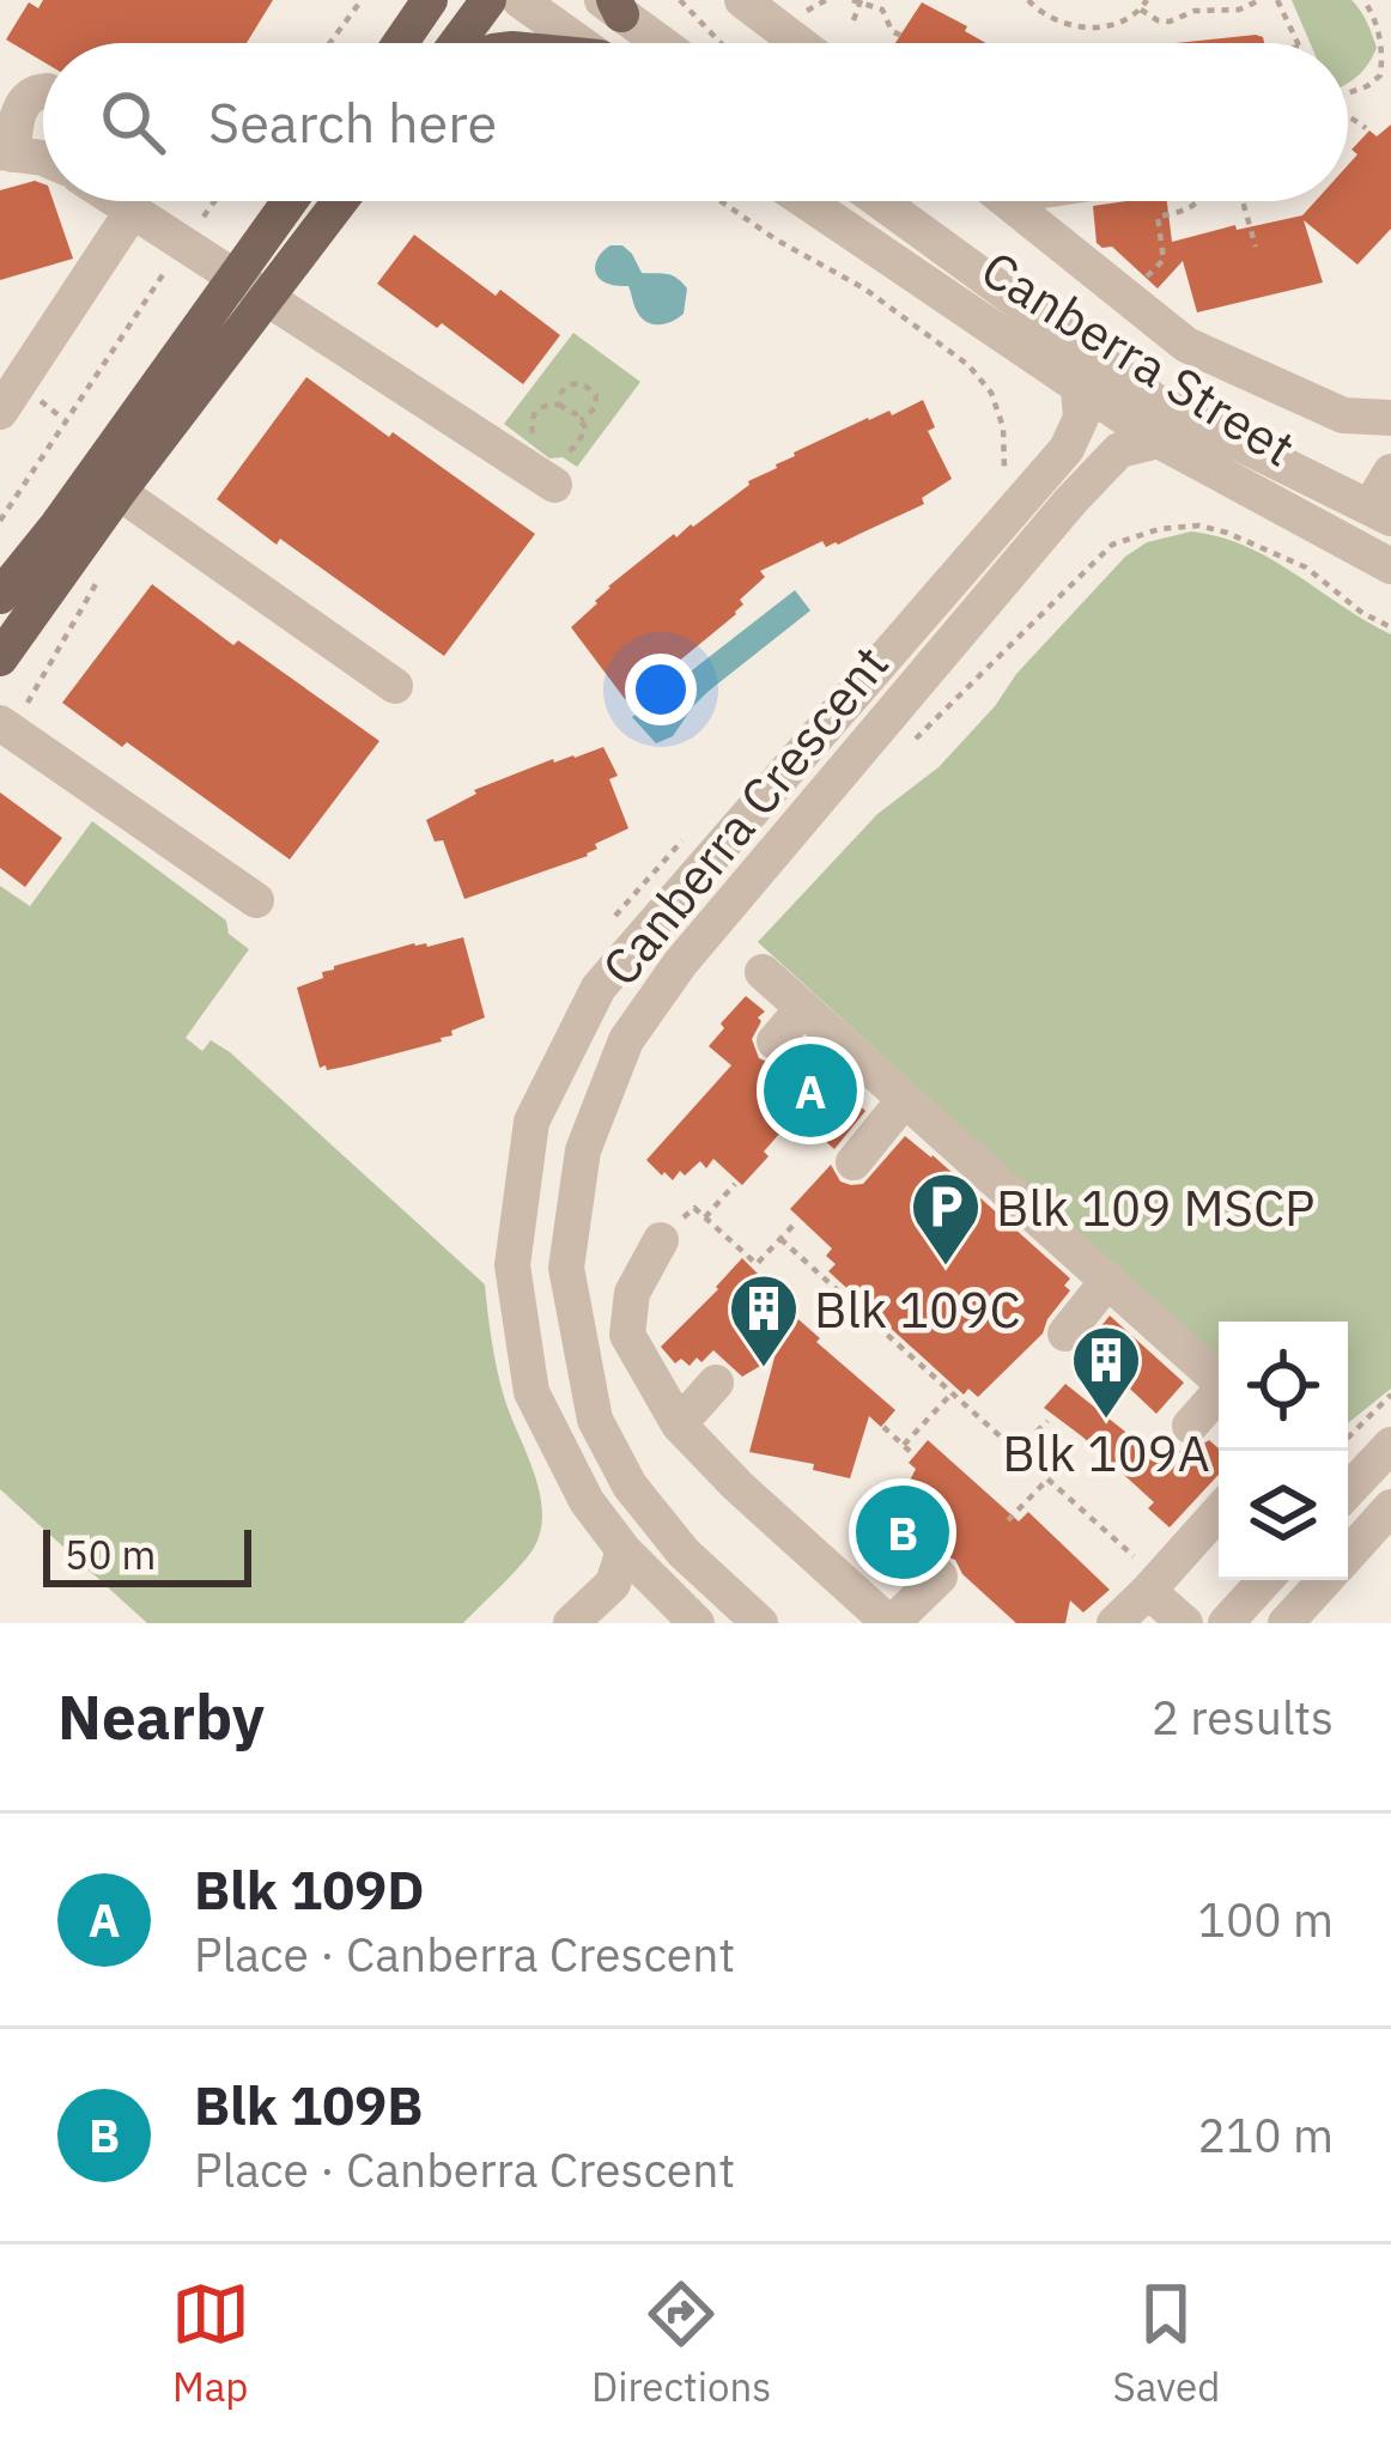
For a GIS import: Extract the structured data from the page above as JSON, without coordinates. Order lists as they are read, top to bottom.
{
  "streets": {
    "street": ["Canberra Street", "Canberra Crescent"]
  },
  "crossings": [
    ["Canberra Street", "Canberra Crescent"]
  ],
  "places": {
    "parking": ["Blk 109 MSCP"],
    "building": ["Blk 109C", "Blk 109A"]
  },
  "scale_bar": "50 m",
  "page": {
    "search": "Search here",
    "pins": ["A", "B"],
    "scale": "50 m",
    "heading": ["Nearby", "2 results"],
    "list": [
      {
        "mark": "A",
        "name": "Blk 109D",
        "note": "Place · Canberra Crescent",
        "value": "100 m"
      },
      {
        "mark": "B",
        "name": "Blk 109B",
        "note": "Place · Canberra Crescent",
        "value": "210 m"
      }
    ],
    "nav": ["Map", "Directions", "Saved"]
  }
}
